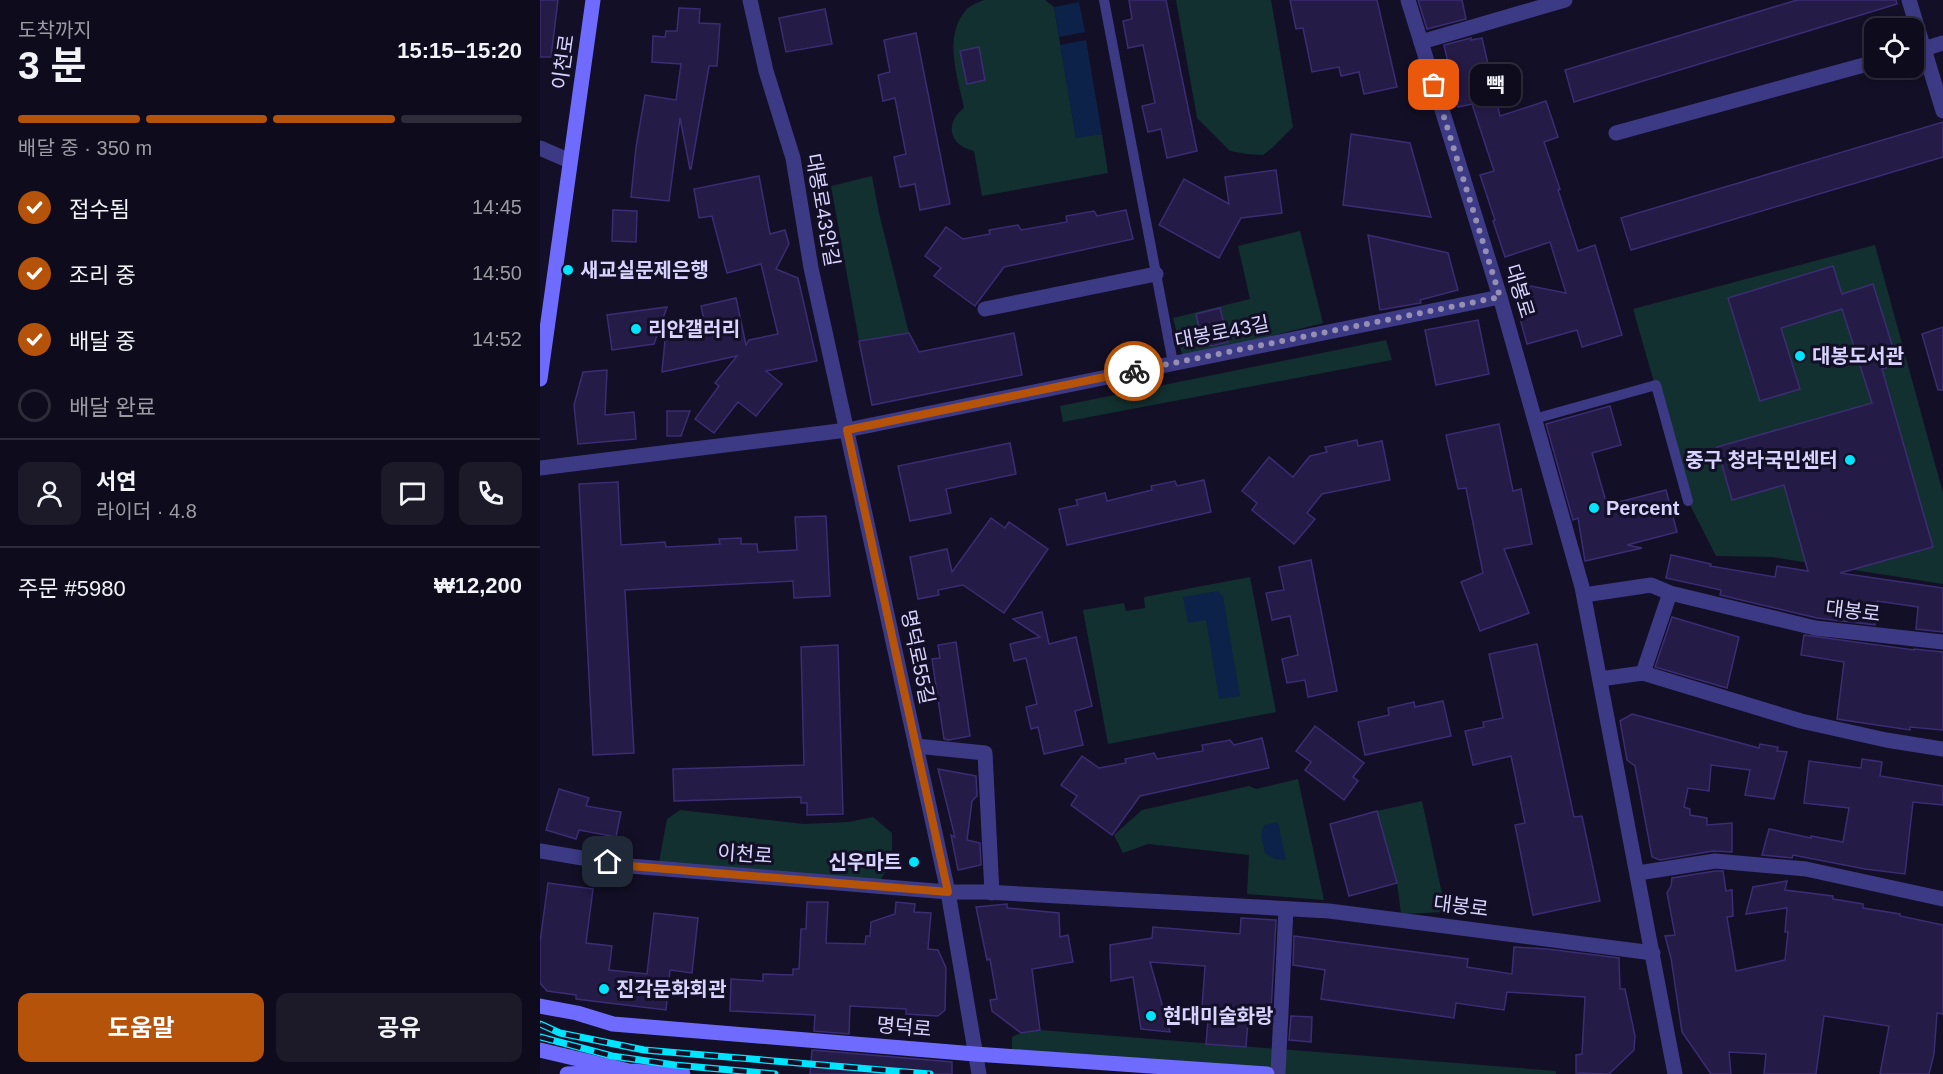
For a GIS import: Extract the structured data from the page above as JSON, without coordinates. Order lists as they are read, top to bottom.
{
  "streets": {
    "main road": ["이천로", "명덕로"],
    "street": [
      "대봉로43안길",
      "대봉로",
      "대봉로43길",
      "명덕로55길"
    ]
  },
  "crossings": [
    ["이천로", "명덕로55길"],
    ["대봉로43안길", "대봉로43길"],
    ["대봉로43안길", "명덕로55길"],
    ["대봉로", "대봉로43길"],
    ["대봉로43길", "명덕로55길"],
    ["명덕로55길", "명덕로"]
  ],
  "places": [
    "빽",
    "새교실문제은행",
    "리안갤러리",
    "대봉도서관",
    "중구 청라국민센터",
    "Percent",
    "신우마트",
    "진각문화회관",
    "현대미술화랑"
  ],
  "page": {
    "heading": ["3 분", "도착까지", "15:15–15:20"],
    "panel": [
      "서연",
      "라이더 · 4.8",
      "주문 #5980",
      "₩12,200"
    ],
    "bubble": "빽",
    "bar": "배달 중 · 350 m",
    "list": [
      ["접수됨", "14:45"],
      ["조리 중", "14:50"],
      ["배달 중", "14:52"],
      "배달 완료"
    ],
    "buttons": ["도움말", "공유"]
  }
}
